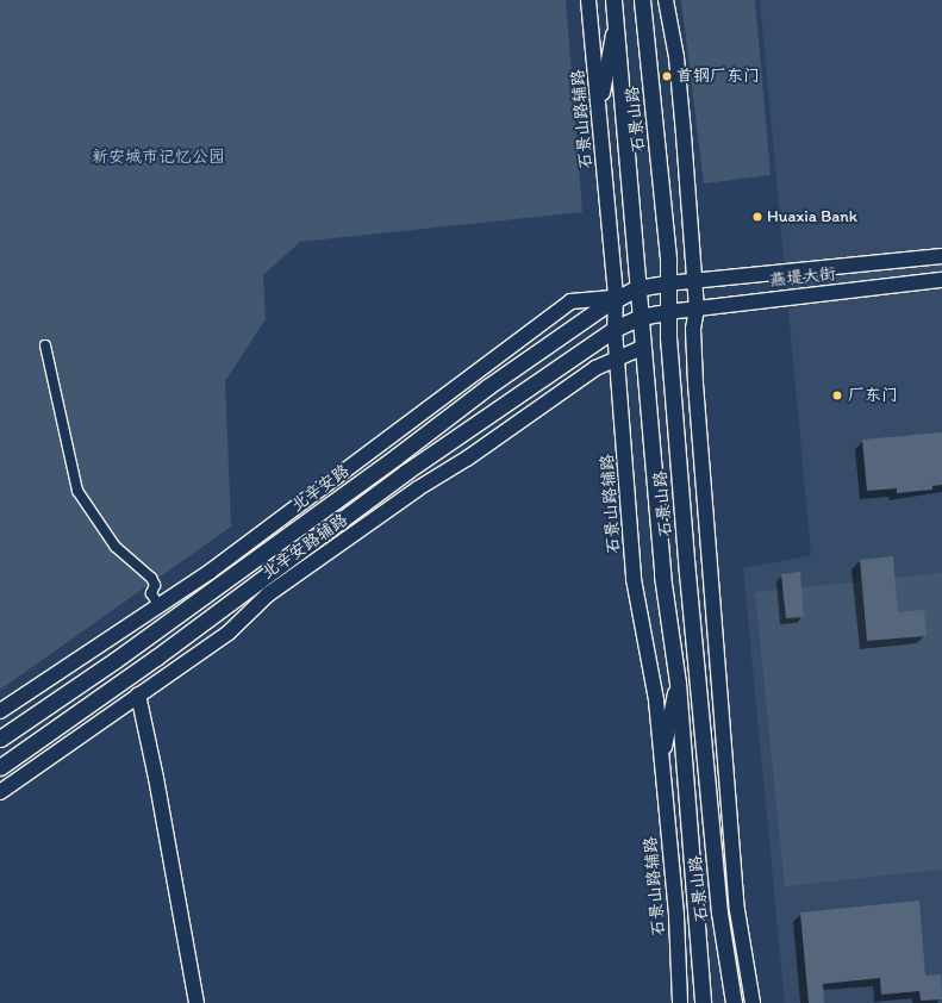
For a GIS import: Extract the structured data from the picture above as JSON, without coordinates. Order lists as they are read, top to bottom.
{
  "streets": {
    "main road": ["石景山路", "北辛安路"],
    "street": ["石景山路辅路", "燕堤大街", "北辛安路辅路"]
  },
  "crossings": [
    ["石景山路辅路", "北辛安路"],
    ["石景山路辅路", "北辛安路辅路"],
    ["石景山路", "燕堤大街"],
    ["石景山路", "北辛安路"],
    ["石景山路", "北辛安路辅路"],
    ["燕堤大街", "北辛安路"]
  ],
  "parks": ["新安城市记忆公园"],
  "places": ["首钢厂东门", "Huaxia Bank", "厂东门"]
}
